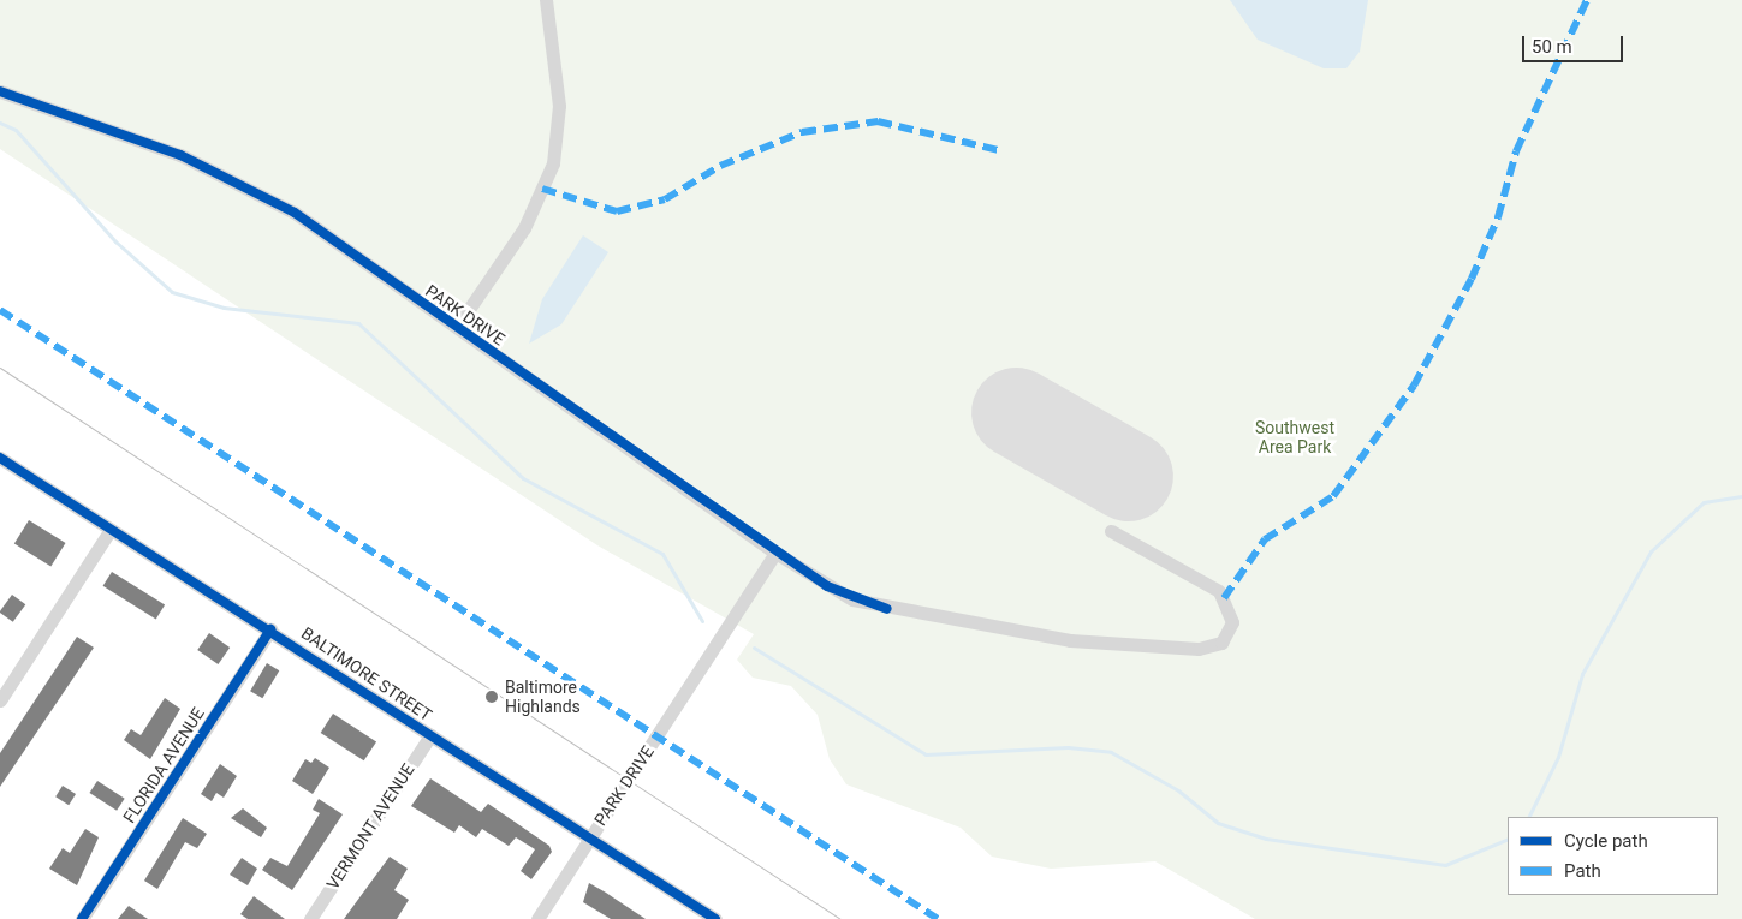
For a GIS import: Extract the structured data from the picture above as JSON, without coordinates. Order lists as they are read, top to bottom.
{
  "streets": {
    "street": [
      "PARK DRIVE",
      "BALTIMORE STREET",
      "FLORIDA AVENUE",
      "VERMONT AVENUE"
    ]
  },
  "crossings": [
    ["PARK DRIVE", "BALTIMORE STREET"],
    ["BALTIMORE STREET", "FLORIDA AVENUE"],
    ["BALTIMORE STREET", "VERMONT AVENUE"]
  ],
  "parks": ["Southwest Area Park"],
  "places": ["Baltimore Highlands"],
  "legend": ["Cycle path", "Path"],
  "scale_bar": "50 m"
}
